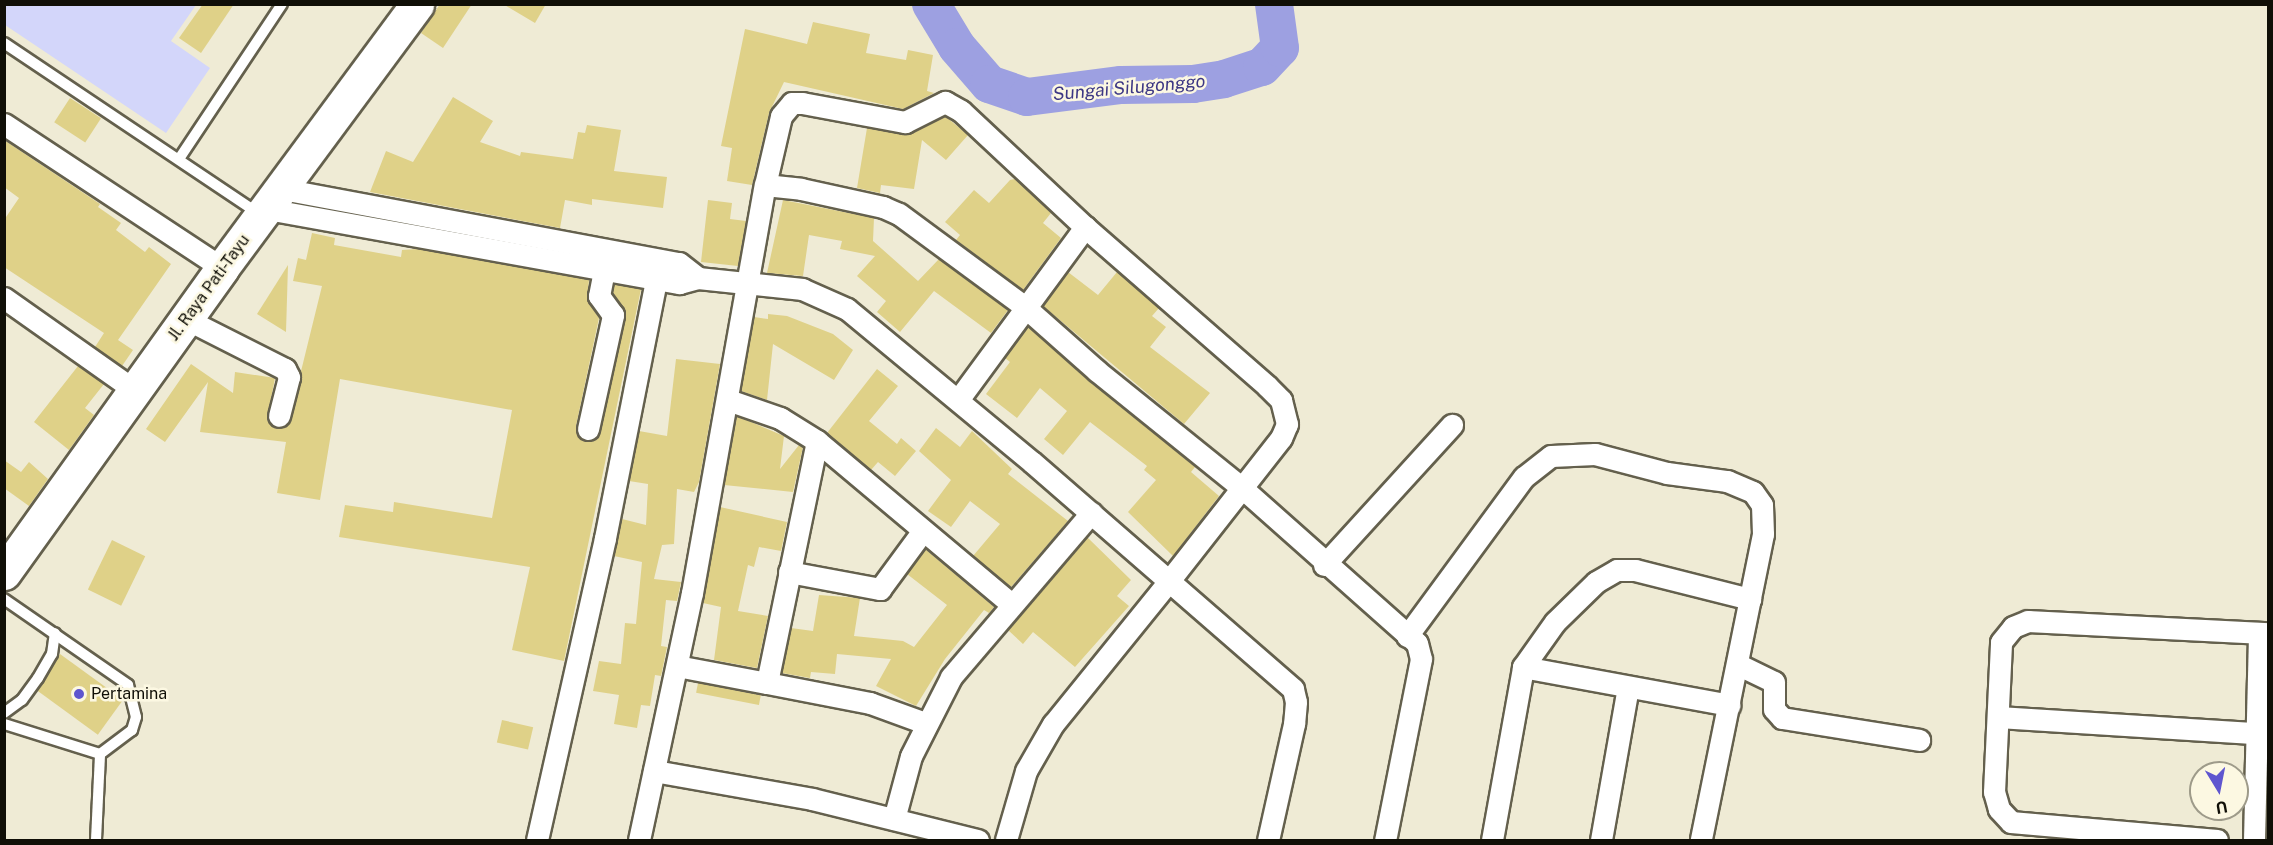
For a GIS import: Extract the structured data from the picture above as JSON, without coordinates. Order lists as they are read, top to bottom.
{
  "streets": {
    "main road": ["Jl. Raya Pati-Tayu"]
  },
  "water": ["Sungai Silugonggo"],
  "places": ["Pertamina"],
  "north": "bottom"
}
